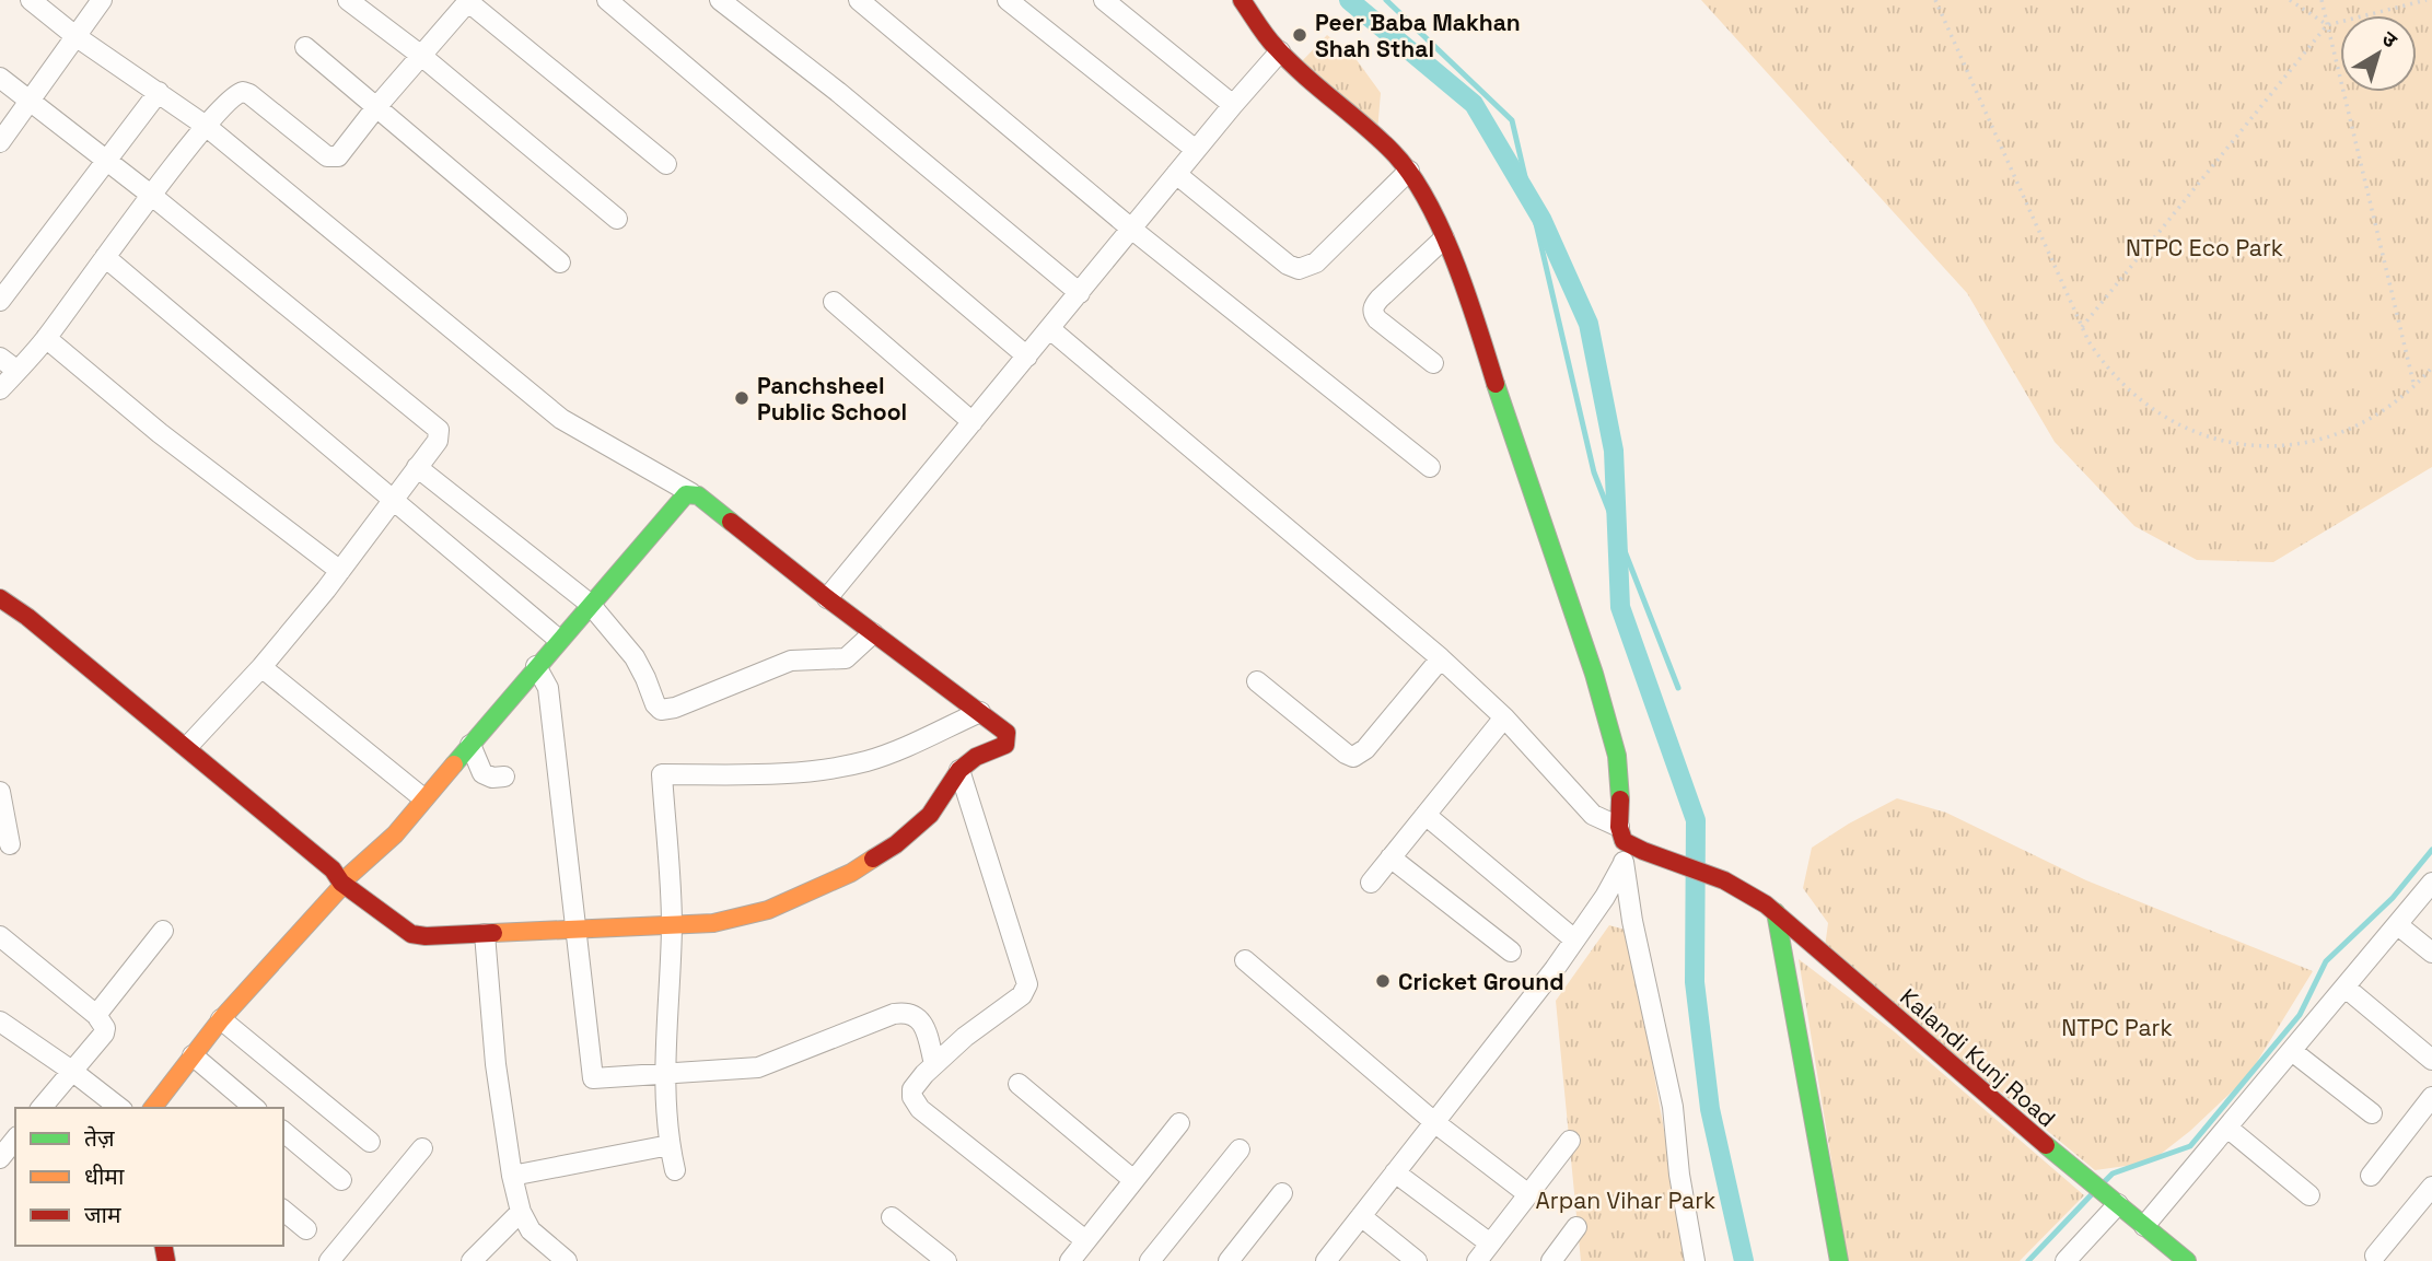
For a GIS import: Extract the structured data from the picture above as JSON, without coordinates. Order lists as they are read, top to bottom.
{
  "streets": {
    "street": ["Kalandi Kunj Road"]
  },
  "parks": ["NTPC Eco Park", "NTPC Park", "Arpan Vihar Park"],
  "places": ["Peer Baba Makhan Shah Sthal", "Panchsheel Public School", "Cricket Ground"],
  "legend": ["तेज़", "धीमा", "जाम"],
  "north": "top right"
}
